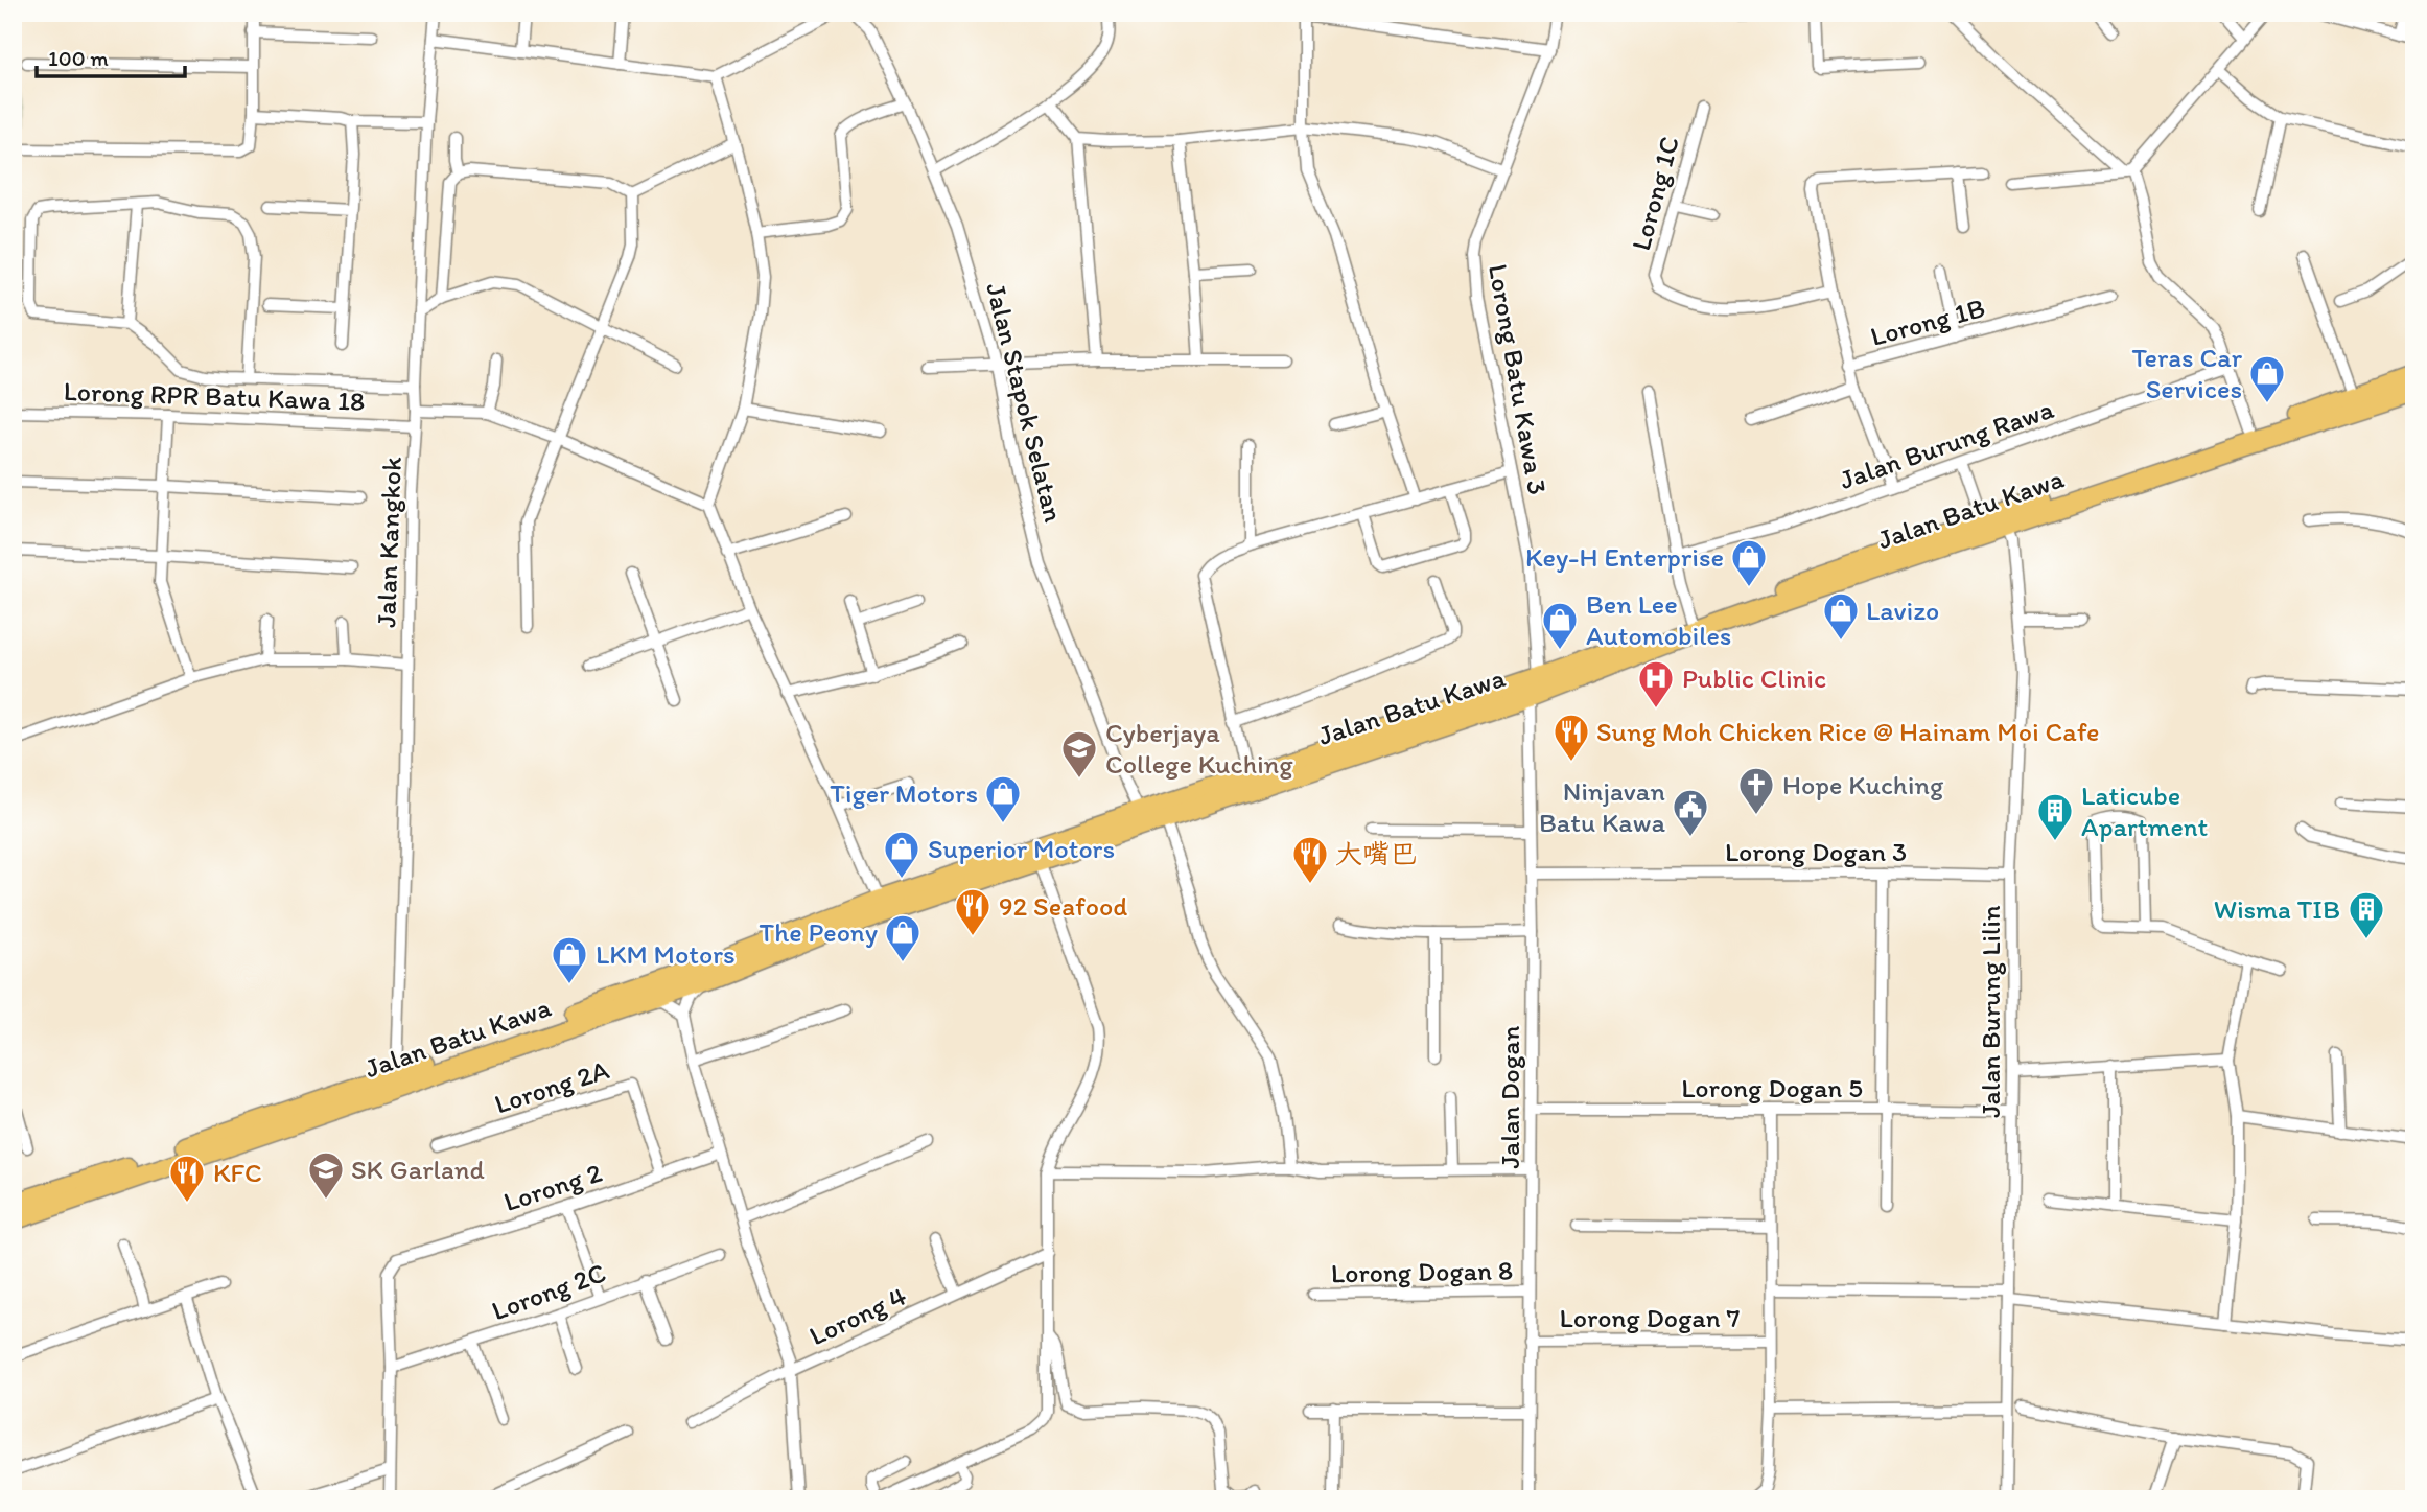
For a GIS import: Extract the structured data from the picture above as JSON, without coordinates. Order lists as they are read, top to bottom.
{
  "streets": {
    "highway": ["Jalan Batu Kawa"],
    "street": [
      "Lorong 1C",
      "Lorong 1B",
      "Lorong Batu Kawa 3",
      "Lorong RPR Batu Kawa 18",
      "Jalan Stapok Selatan",
      "Jalan Burung Rawa",
      "Jalan Kangkok",
      "Lorong Dogan 3",
      "Jalan Burung Lilin",
      "Lorong 2A",
      "Lorong Dogan 5",
      "Jalan Dogan",
      "Lorong 2",
      "Lorong Dogan 8",
      "Lorong 2C",
      "Lorong 4",
      "Lorong Dogan 7"
    ]
  },
  "crossings": [
    ["Lorong 1C", "Lorong 1B"],
    ["Lorong Batu Kawa 3", "Jalan Batu Kawa"],
    ["Lorong RPR Batu Kawa 18", "Jalan Kangkok"],
    ["Jalan Stapok Selatan", "Jalan Batu Kawa"],
    ["Jalan Batu Kawa", "Jalan Kangkok"],
    ["Jalan Batu Kawa", "Jalan Burung Lilin"],
    ["Jalan Batu Kawa", "Jalan Dogan"],
    ["Lorong Dogan 3", "Jalan Burung Lilin"],
    ["Lorong Dogan 3", "Jalan Dogan"],
    ["Jalan Burung Lilin", "Lorong Dogan 5"],
    ["Lorong 2A", "Lorong 2"],
    ["Lorong Dogan 5", "Jalan Dogan"],
    ["Jalan Dogan", "Lorong Dogan 8"],
    ["Jalan Dogan", "Lorong Dogan 7"],
    ["Lorong 2", "Lorong 2C"]
  ],
  "places": {
    "shop": [
      "Teras Car Services",
      "Key-H Enterprise",
      "Lavizo",
      "Ben Lee Automobiles",
      "Tiger Motors",
      "Superior Motors",
      "The Peony",
      "LKM Motors"
    ],
    "hospital": ["Public Clinic"],
    "restaurant": [
      "Sung Moh Chicken Rice @ Hainam Moi Cafe",
      "大嘴巴",
      "92 Seafood",
      "KFC"
    ],
    "school or university": ["Cyberjaya College Kuching", "SK Garland"],
    "church": ["Hope Kuching"],
    "public building": ["Ninjavan Batu Kawa"],
    "building": ["Laticube Apartment", "Wisma TIB"]
  },
  "scale_bar": "100 m"
}
